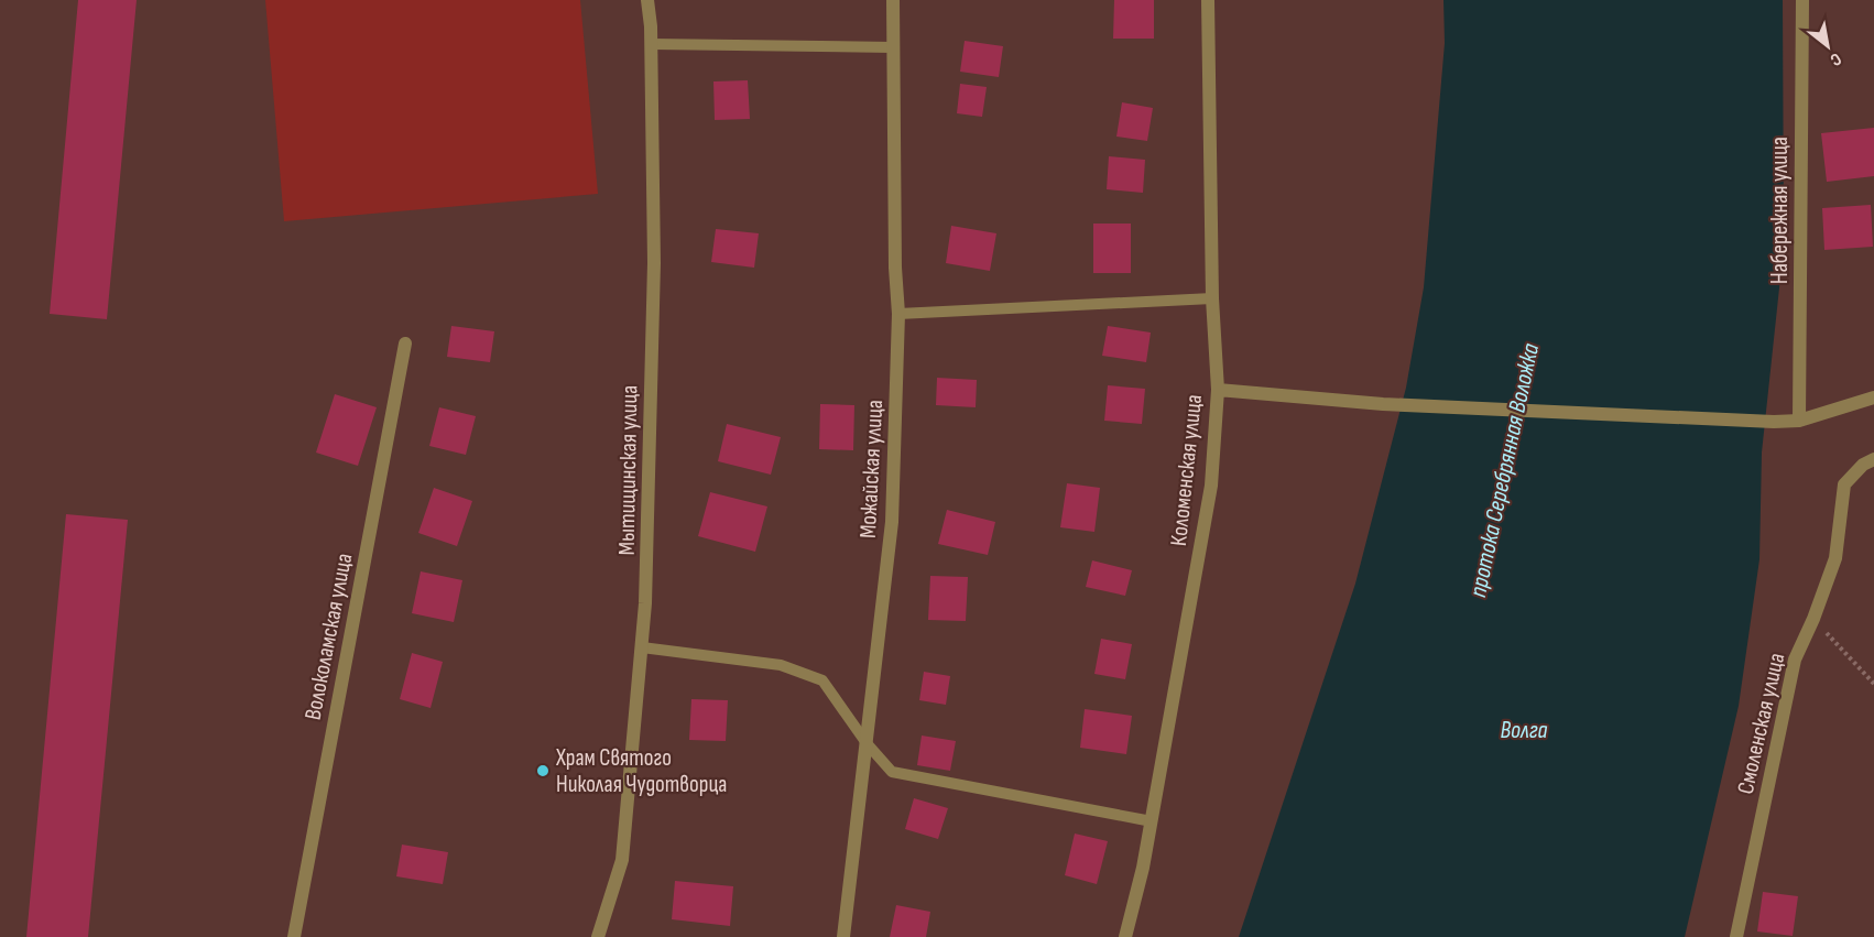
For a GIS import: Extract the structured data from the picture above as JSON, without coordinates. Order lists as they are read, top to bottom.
{
  "streets": {
    "street": [
      "Набережная улица",
      "Можайская улица",
      "Мытищинская улица",
      "Коломенская улица",
      "Волоколамская улица",
      "Смоленская улица"
    ]
  },
  "water": ["протока Серебрянная Воложка", "Волга"],
  "places": ["Храм Святого Николая Чудотворца"],
  "north": "bottom right"
}
